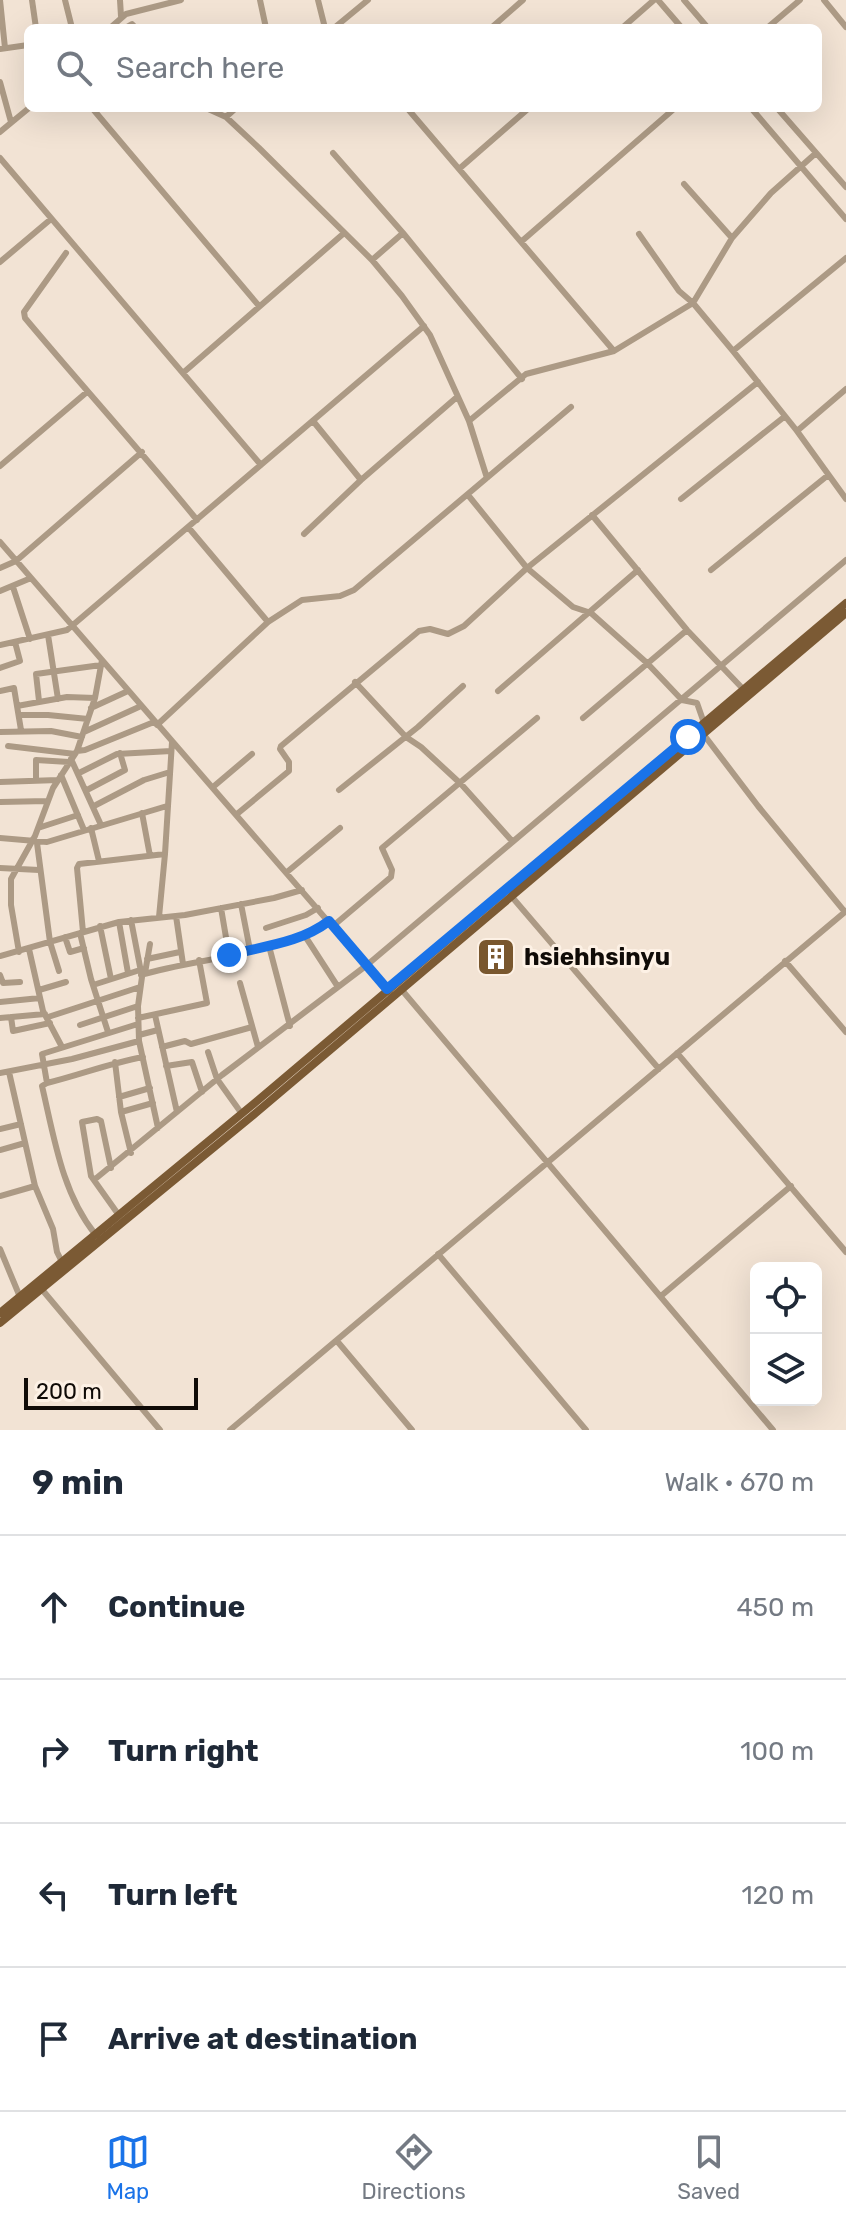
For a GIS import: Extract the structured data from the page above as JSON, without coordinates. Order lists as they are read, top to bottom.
{
  "places": {
    "building": ["hsiehhsinyu"]
  },
  "scale_bar": "200 m",
  "page": {
    "search": "Search here",
    "scale": "200 m",
    "heading": ["9 min", "Walk · 670 m"],
    "list": [
      ["Continue", "450 m"],
      ["Turn right", "100 m"],
      ["Turn left", "120 m"],
      "Arrive at destination"
    ],
    "nav": ["Map", "Directions", "Saved"]
  }
}
